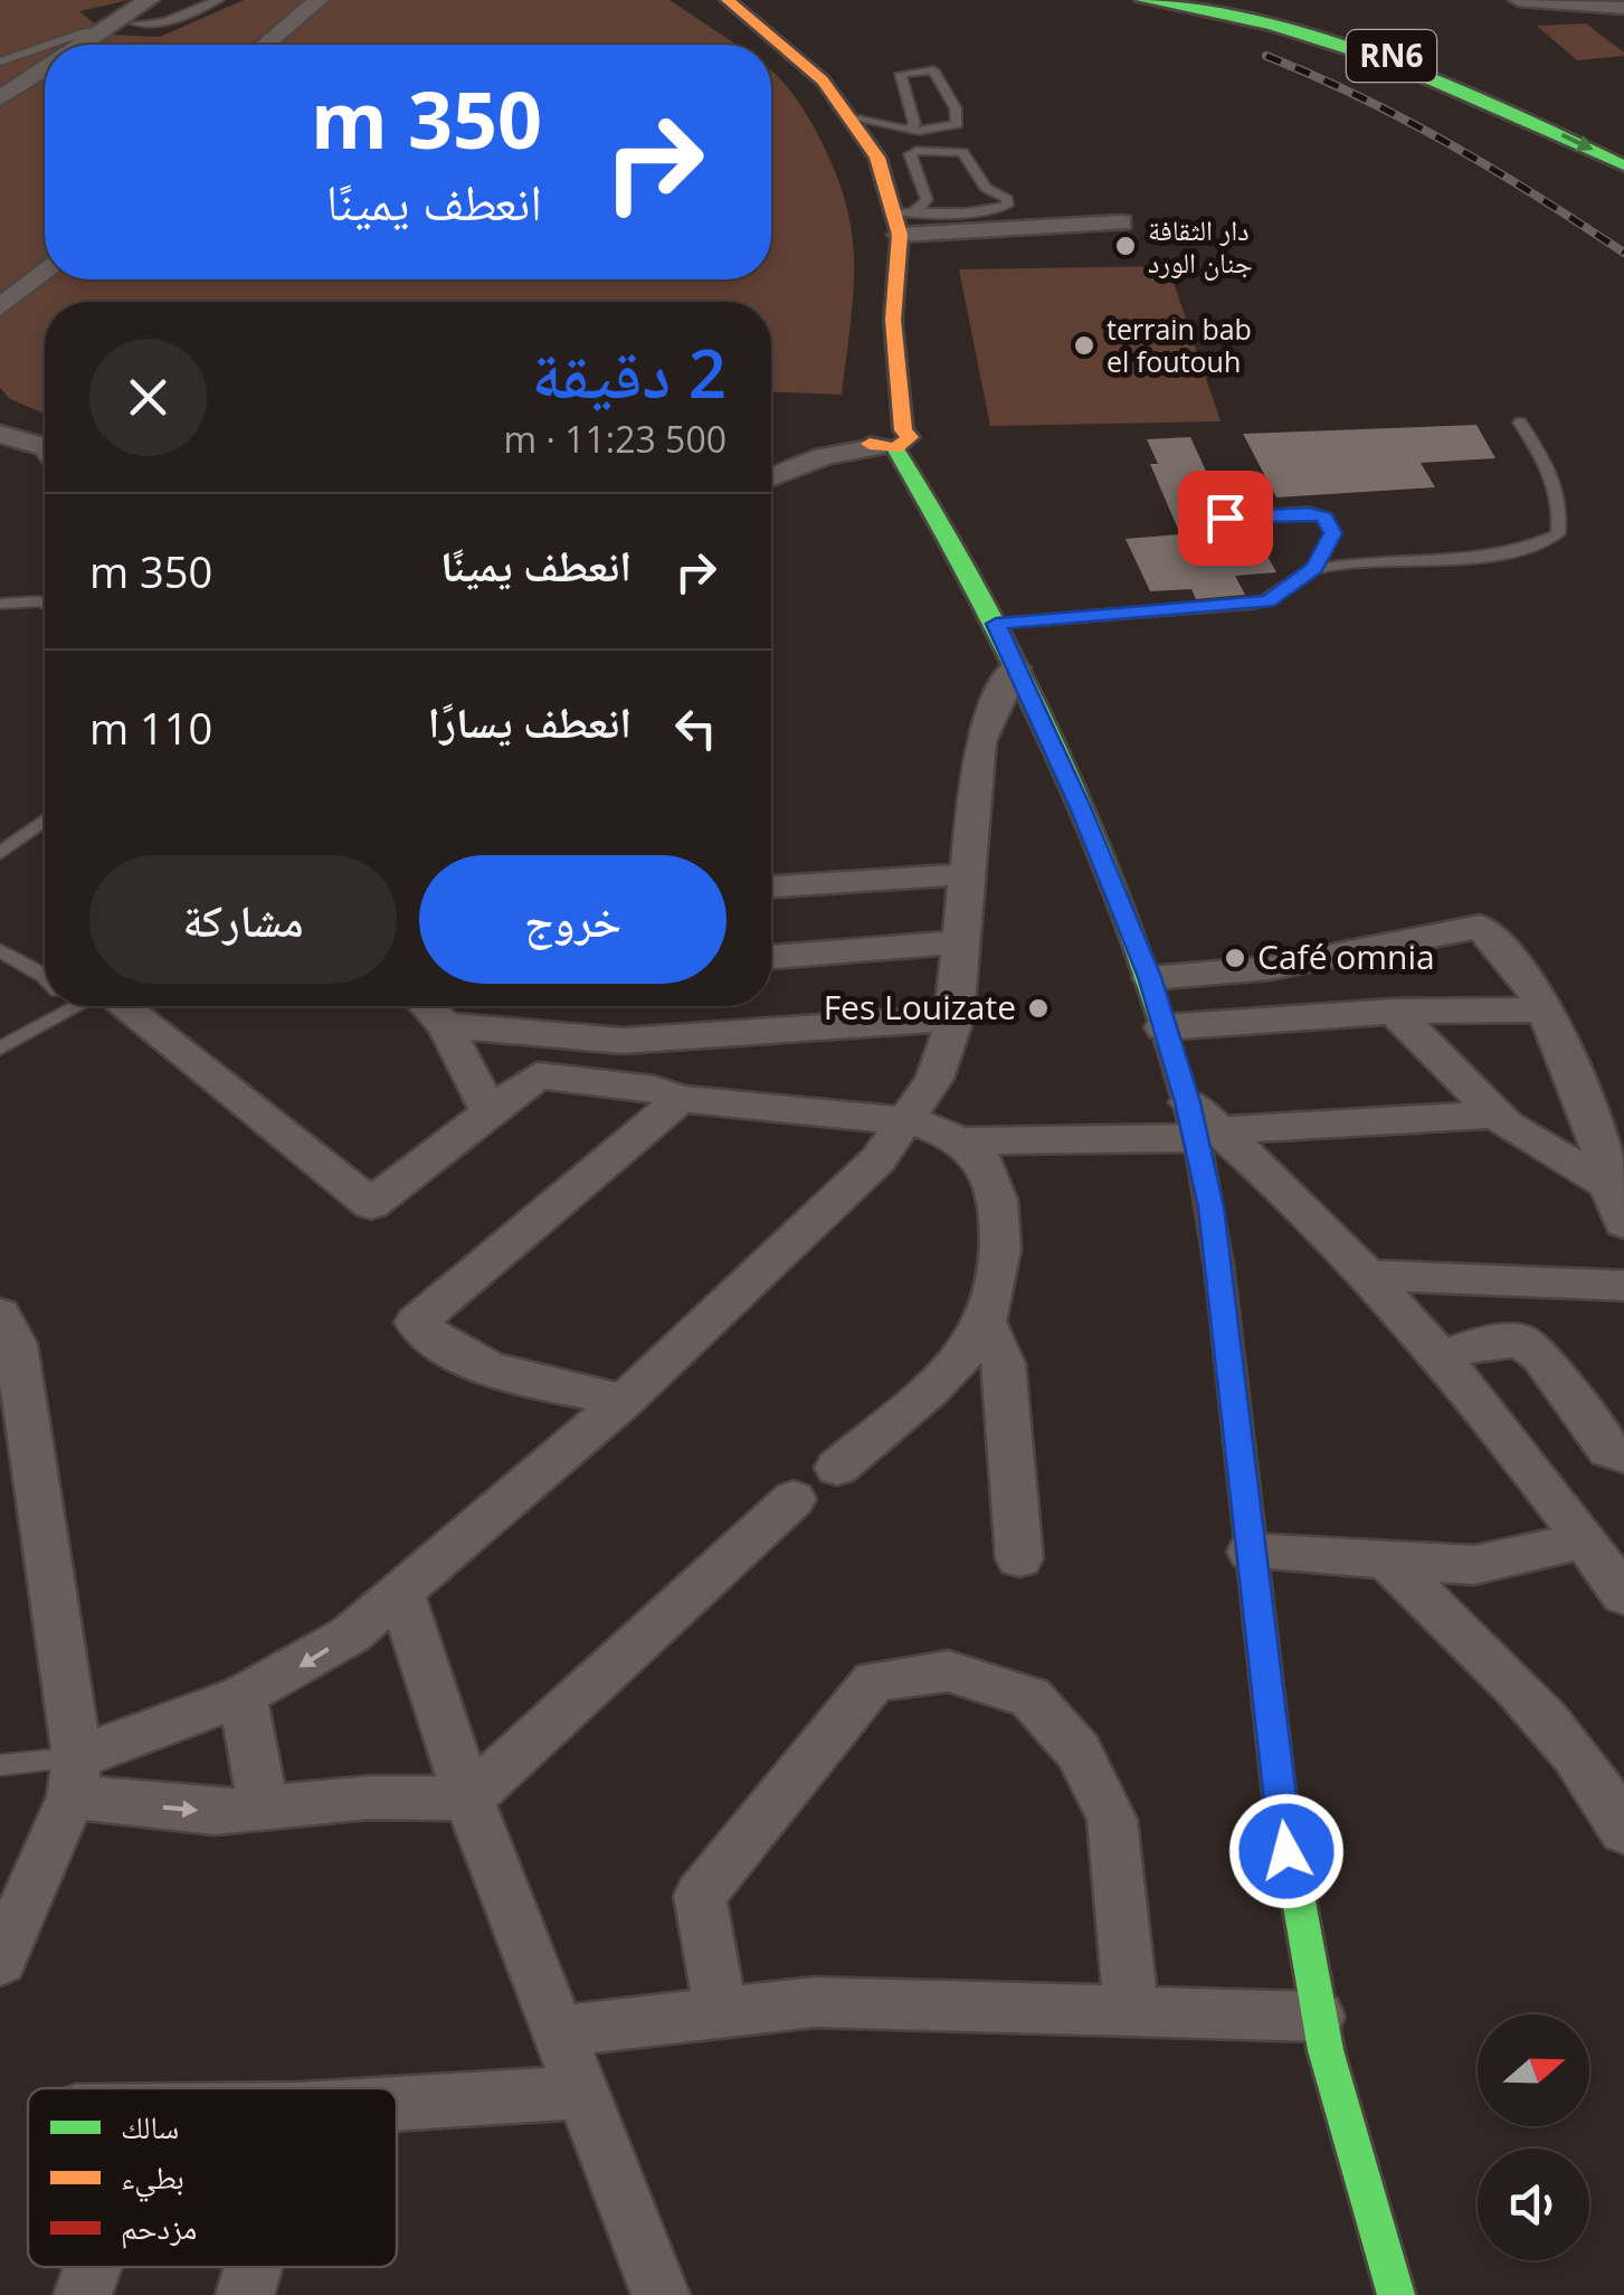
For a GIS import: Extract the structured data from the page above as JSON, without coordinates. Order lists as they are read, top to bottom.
{
  "streets": {
    "street": ["RN6"]
  },
  "places": [
    "دار الثقافة جنان الورد",
    "terrain bab el foutouh",
    "Café omnia",
    "Fes Louizate"
  ],
  "legend": ["سالك", "بطيء", "مزدحم"],
  "north": "right",
  "page": {
    "turn": ["350 m", "انعطف يمينًا"],
    "heading": ["2 دقيقة", "500 m · 11:23"],
    "list": [
      {
        "name": "انعطف يمينًا",
        "value": "350 m"
      },
      {
        "name": "انعطف يسارًا",
        "value": "110 m"
      }
    ],
    "buttons": ["خروج", "مشاركة"]
  }
}
